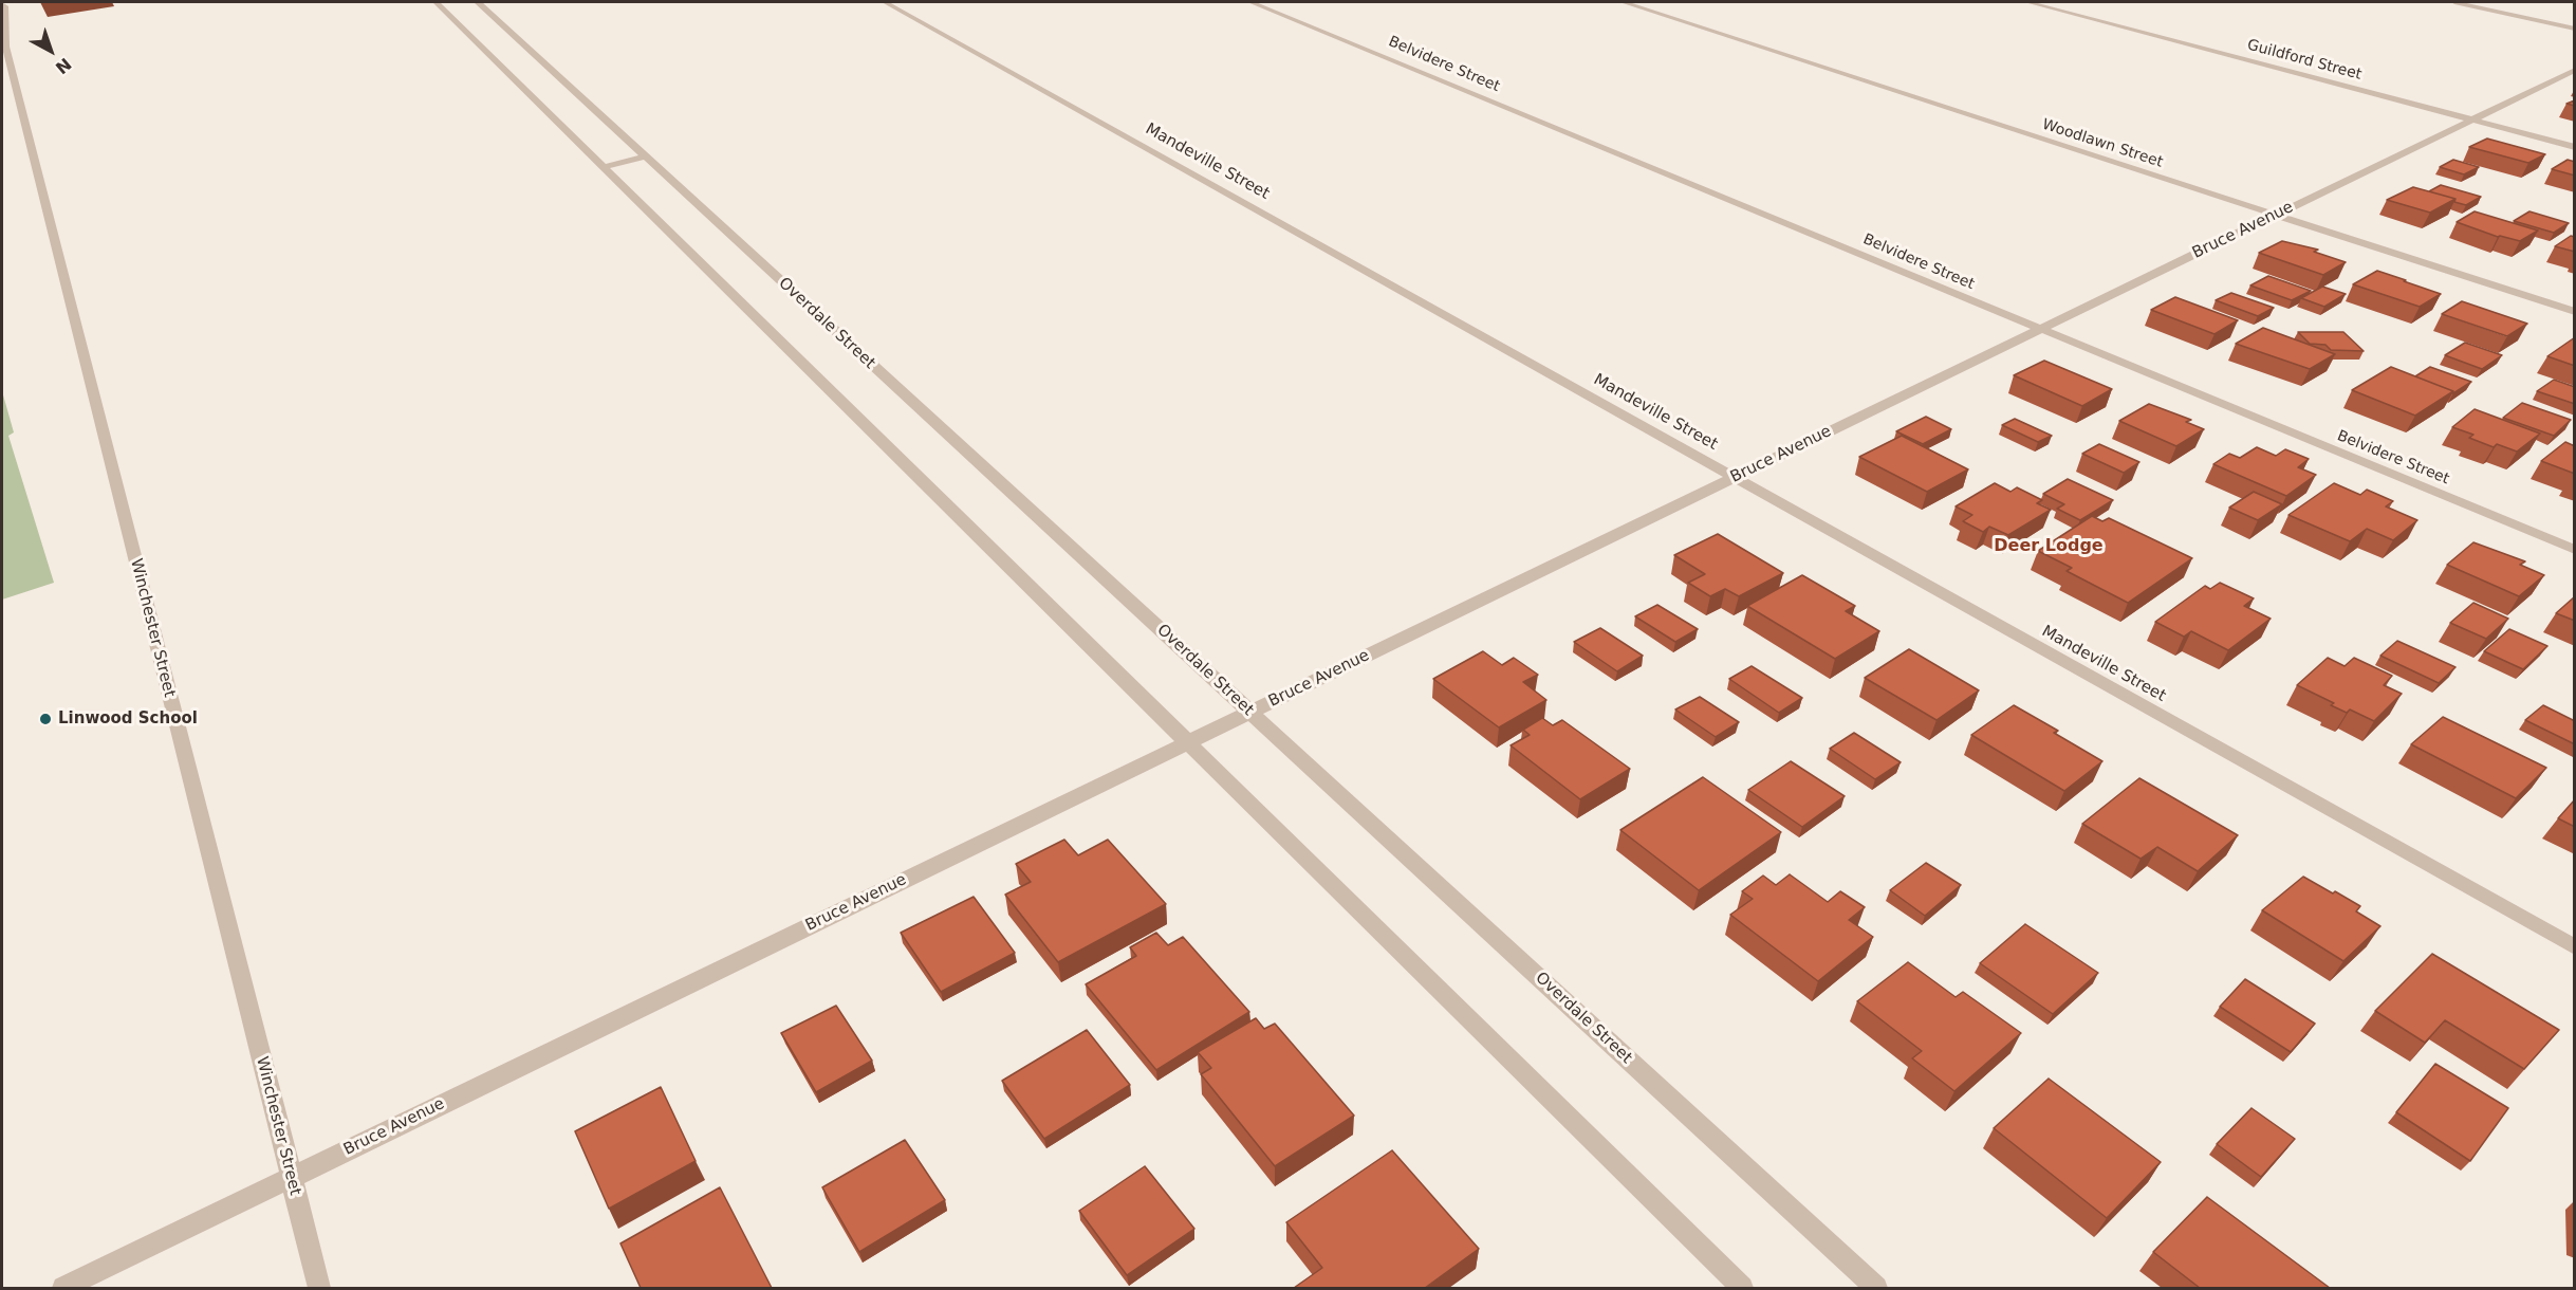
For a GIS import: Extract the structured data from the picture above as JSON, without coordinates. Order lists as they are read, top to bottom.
{
  "streets": {
    "street": [
      "Guildford Street",
      "Belvidere Street",
      "Woodlawn Street",
      "Mandeville Street",
      "Bruce Avenue",
      "Overdale Street",
      "Winchester Street"
    ]
  },
  "crossings": [
    ["Guildford Street", "Bruce Avenue"],
    ["Belvidere Street", "Bruce Avenue"],
    ["Woodlawn Street", "Bruce Avenue"],
    ["Mandeville Street", "Bruce Avenue"],
    ["Bruce Avenue", "Overdale Street"],
    ["Bruce Avenue", "Winchester Street"]
  ],
  "districts": ["Deer Lodge"],
  "places": ["Linwood School"],
  "north": "bottom right"
}
